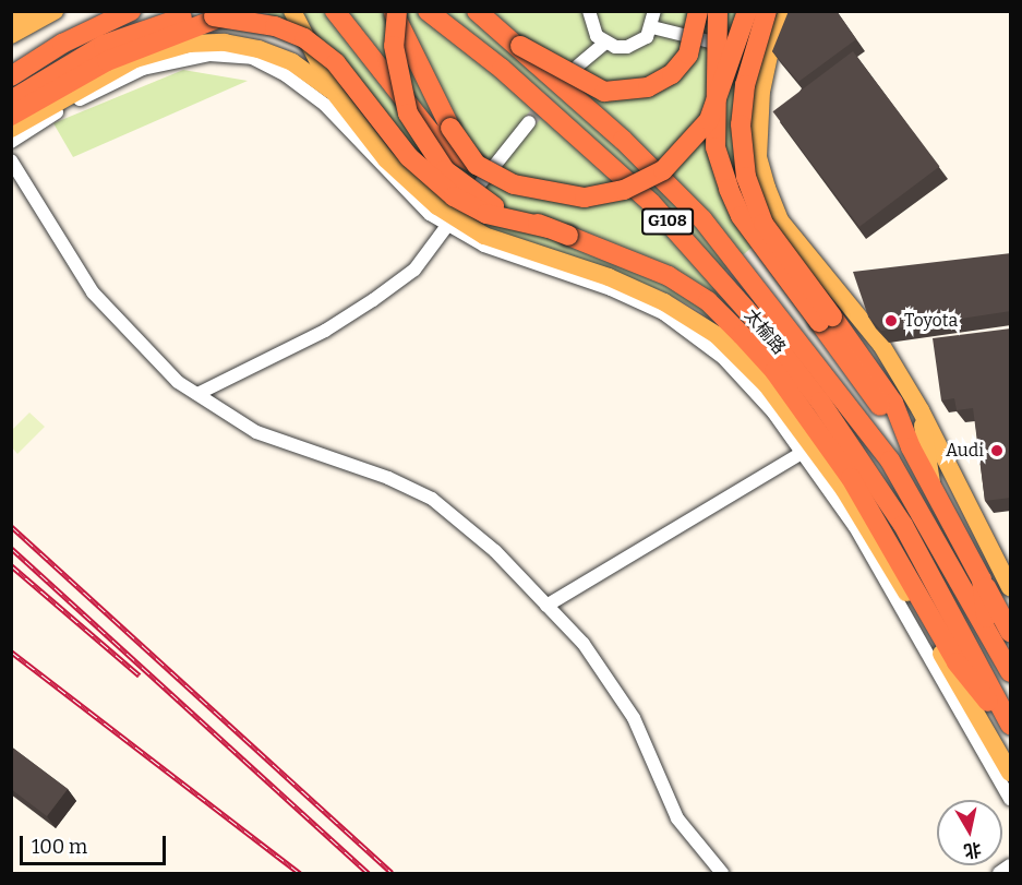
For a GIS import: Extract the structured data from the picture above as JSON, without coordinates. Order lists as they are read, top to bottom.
{
  "streets": {
    "highway": ["G108", "太榆路"]
  },
  "places": ["Toyota", "Audi"],
  "scale_bar": "100 m",
  "north": "bottom"
}
